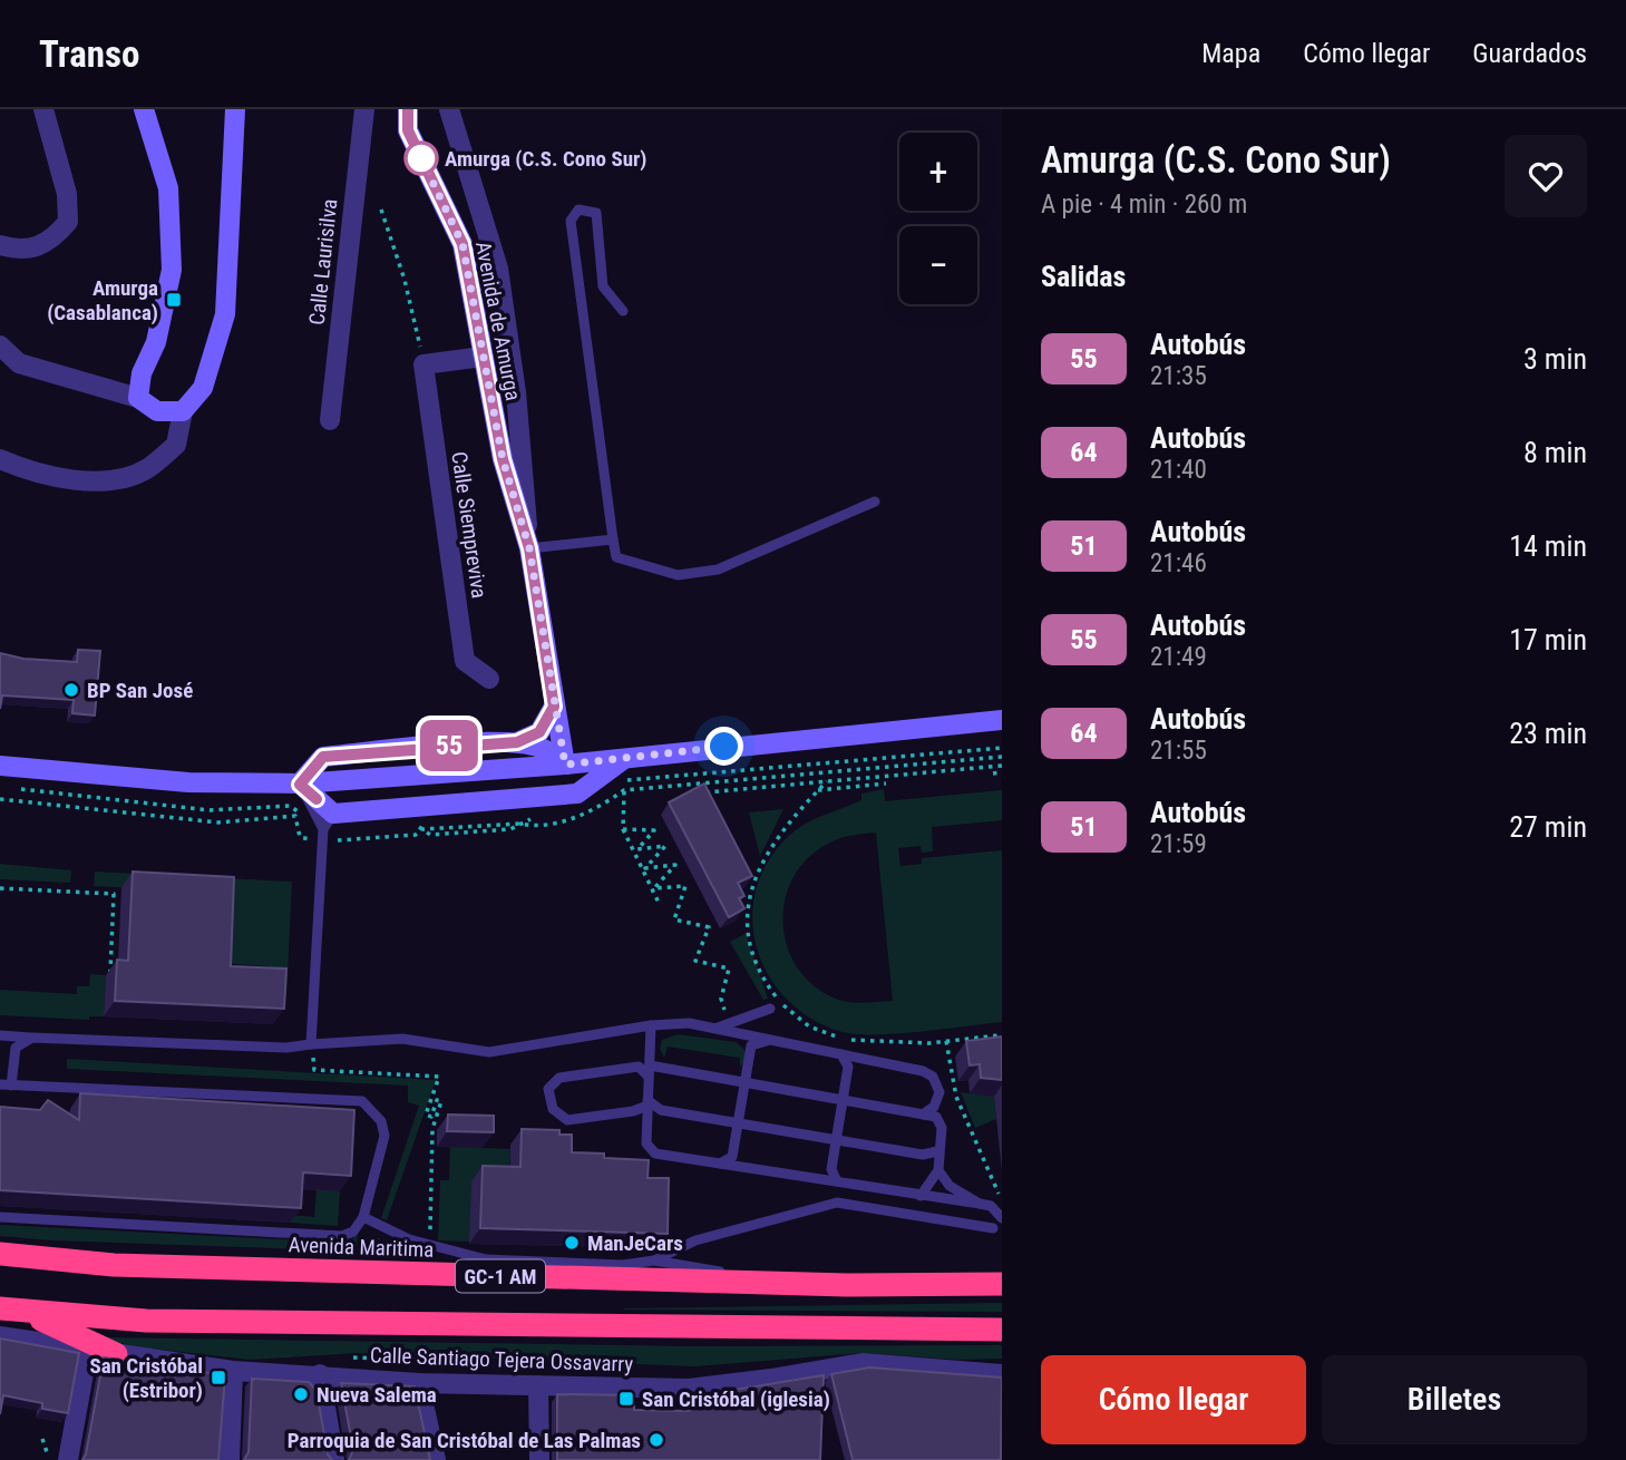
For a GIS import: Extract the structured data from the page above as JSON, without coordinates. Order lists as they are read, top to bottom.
{
  "streets": {
    "highway": ["Avenida Maritima", "GC-1 AM"],
    "street": [
      "Calle Laurisilva",
      "Avenida de Amurga",
      "Calle Siempreviva",
      "Calle Santiago Tejera Ossavarry"
    ]
  },
  "places": {
    "other": [
      "Amurga (C.S. Cono Sur)",
      "BP San José",
      "ManJeCars",
      "Nueva Salema",
      "Parroquia de San Cristóbal de Las Palmas"
    ],
    "transit": ["Amurga (Casablanca)", "San Cristóbal (Estribor)", "San Cristóbal (iglesia)"]
  },
  "lines": ["bus line 55"],
  "page": {
    "header": "Transo",
    "nav": ["Mapa", "Cómo llegar", "Guardados"],
    "on_map": "55",
    "heading": [
      ["Amurga (C.S. Cono Sur)", "A pie · 4 min · 260 m"],
      "Salidas"
    ],
    "map_buttons": ["+", "−"],
    "list": [
      {
        "mark": "55",
        "name": "Autobús",
        "note": "21:35",
        "value": "3 min"
      },
      {
        "mark": "64",
        "name": "Autobús",
        "note": "21:40",
        "value": "8 min"
      },
      {
        "mark": "51",
        "name": "Autobús",
        "note": "21:46",
        "value": "14 min"
      },
      {
        "mark": "55",
        "name": "Autobús",
        "note": "21:49",
        "value": "17 min"
      },
      {
        "mark": "64",
        "name": "Autobús",
        "note": "21:55",
        "value": "23 min"
      },
      {
        "mark": "51",
        "name": "Autobús",
        "note": "21:59",
        "value": "27 min"
      }
    ],
    "buttons": ["Cómo llegar", "Billetes"]
  }
}
